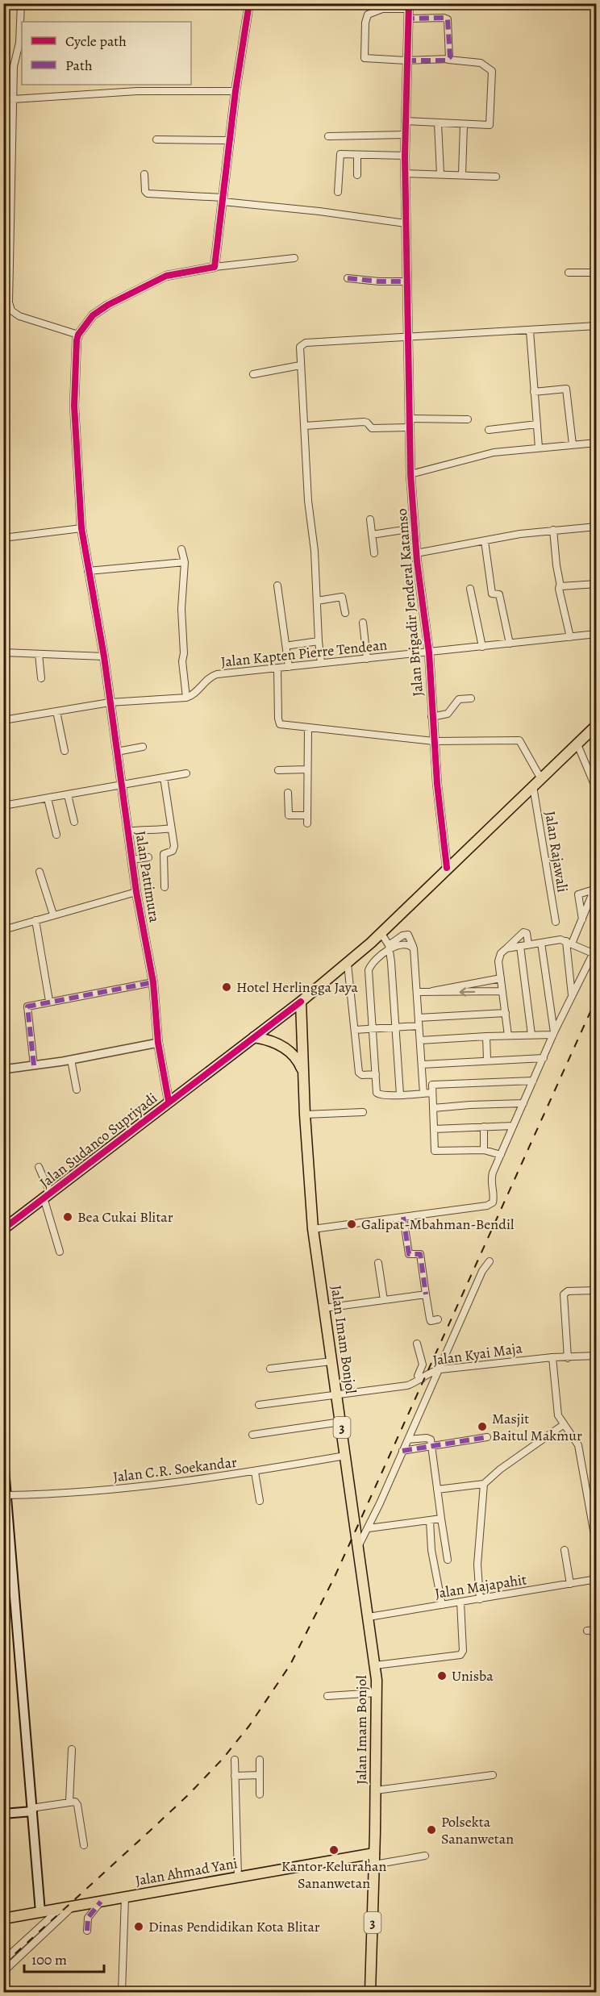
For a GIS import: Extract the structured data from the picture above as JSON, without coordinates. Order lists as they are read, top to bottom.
{
  "streets": {
    "main road": [
      "Jalan Sudanco Supriyadi",
      "Jalan Imam Bonjol",
      "3",
      "Jalan Ahmad Yani"
    ],
    "street": [
      "Jalan Brigadir Jenderal Katamso",
      "Jalan Kapten Pierre Tendean",
      "Jalan Rajawali",
      "Jalan Pattimura",
      "Jalan Kyai Maja",
      "Jalan C.R. Soekandar",
      "Jalan Majapahit"
    ]
  },
  "crossings": [
    ["Jalan Brigadir Jenderal Katamso", "Jalan Kapten Pierre Tendean"],
    ["Jalan Brigadir Jenderal Katamso", "Jalan Sudanco Supriyadi"],
    ["Jalan Rajawali", "Jalan Sudanco Supriyadi"],
    ["Jalan Pattimura", "Jalan Sudanco Supriyadi"],
    ["Jalan Sudanco Supriyadi", "Jalan Imam Bonjol"],
    ["Jalan Imam Bonjol", "Jalan Kyai Maja"],
    ["Jalan Imam Bonjol", "3"],
    ["Jalan Imam Bonjol", "Jalan C.R. Soekandar"],
    ["Jalan Imam Bonjol", "Jalan Majapahit"],
    ["Jalan Imam Bonjol", "Jalan Ahmad Yani"],
    ["3", "Jalan Ahmad Yani"]
  ],
  "places": [
    "Hotel Herlingga Jaya",
    "Bea Cukai Blitar",
    "Galipat-Mbahman-Bendil",
    "Masjit Baitul Makmur",
    "Unisba",
    "Polsekta Sananwetan",
    "Kantor Kelurahan Sananwetan",
    "Dinas Pendidikan Kota Blitar"
  ],
  "legend": ["Cycle path", "Path"],
  "scale_bar": "100 m"
}
